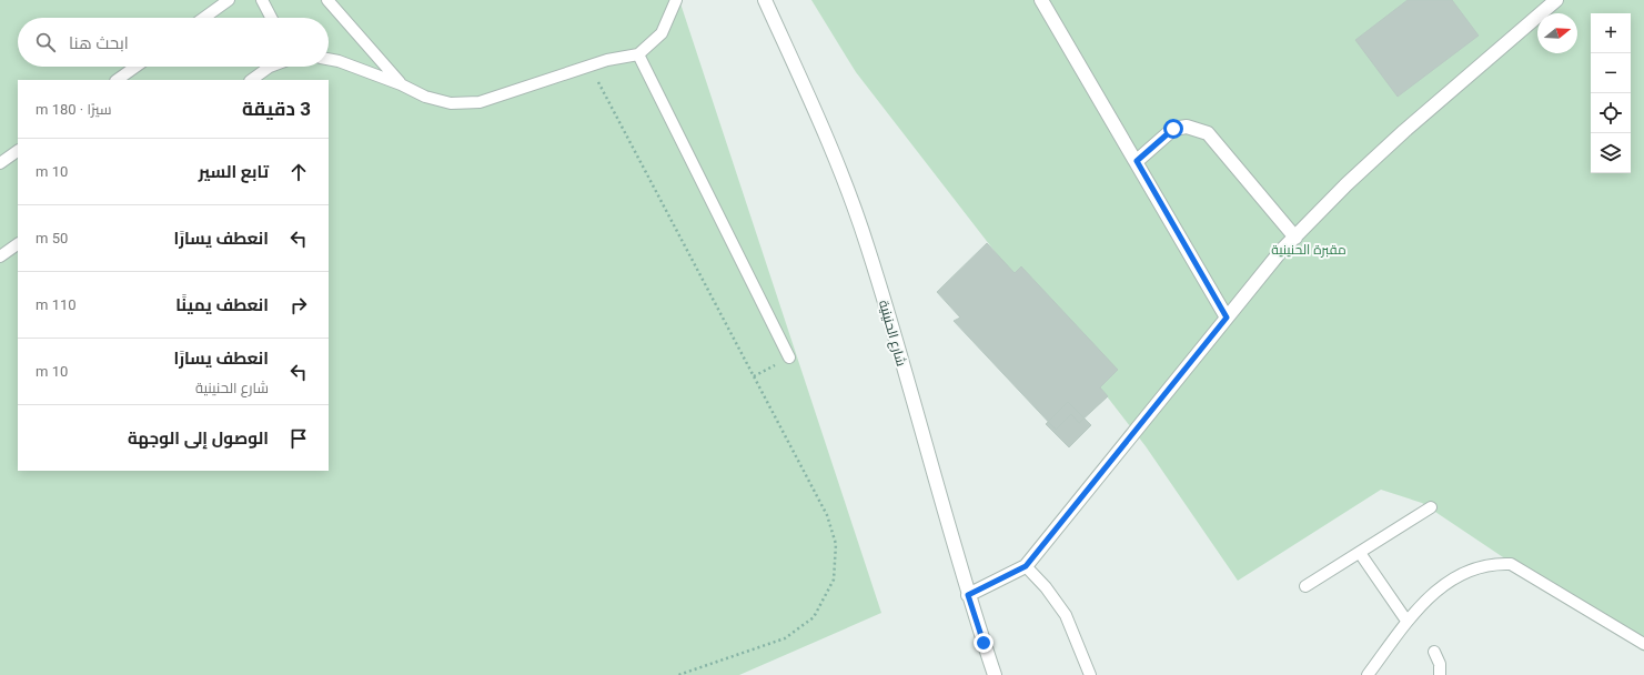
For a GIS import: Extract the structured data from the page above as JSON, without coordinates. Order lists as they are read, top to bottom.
{
  "streets": {
    "street": ["شارع الحنينية"]
  },
  "parks": ["مقبرة الحنينية"],
  "north": "right",
  "page": {
    "map_buttons": ["+", "−"],
    "search": "ابحث هنا",
    "heading": ["3 دقيقة", "سيرًا · 180 m"],
    "list": [
      ["تابع السير", "10 m"],
      ["انعطف يسارًا", "50 m"],
      ["انعطف يمينًا", "110 m"],
      ["انعطف يسارًا", "شارع الحنينية", "10 m"],
      "الوصول إلى الوجهة"
    ]
  }
}
